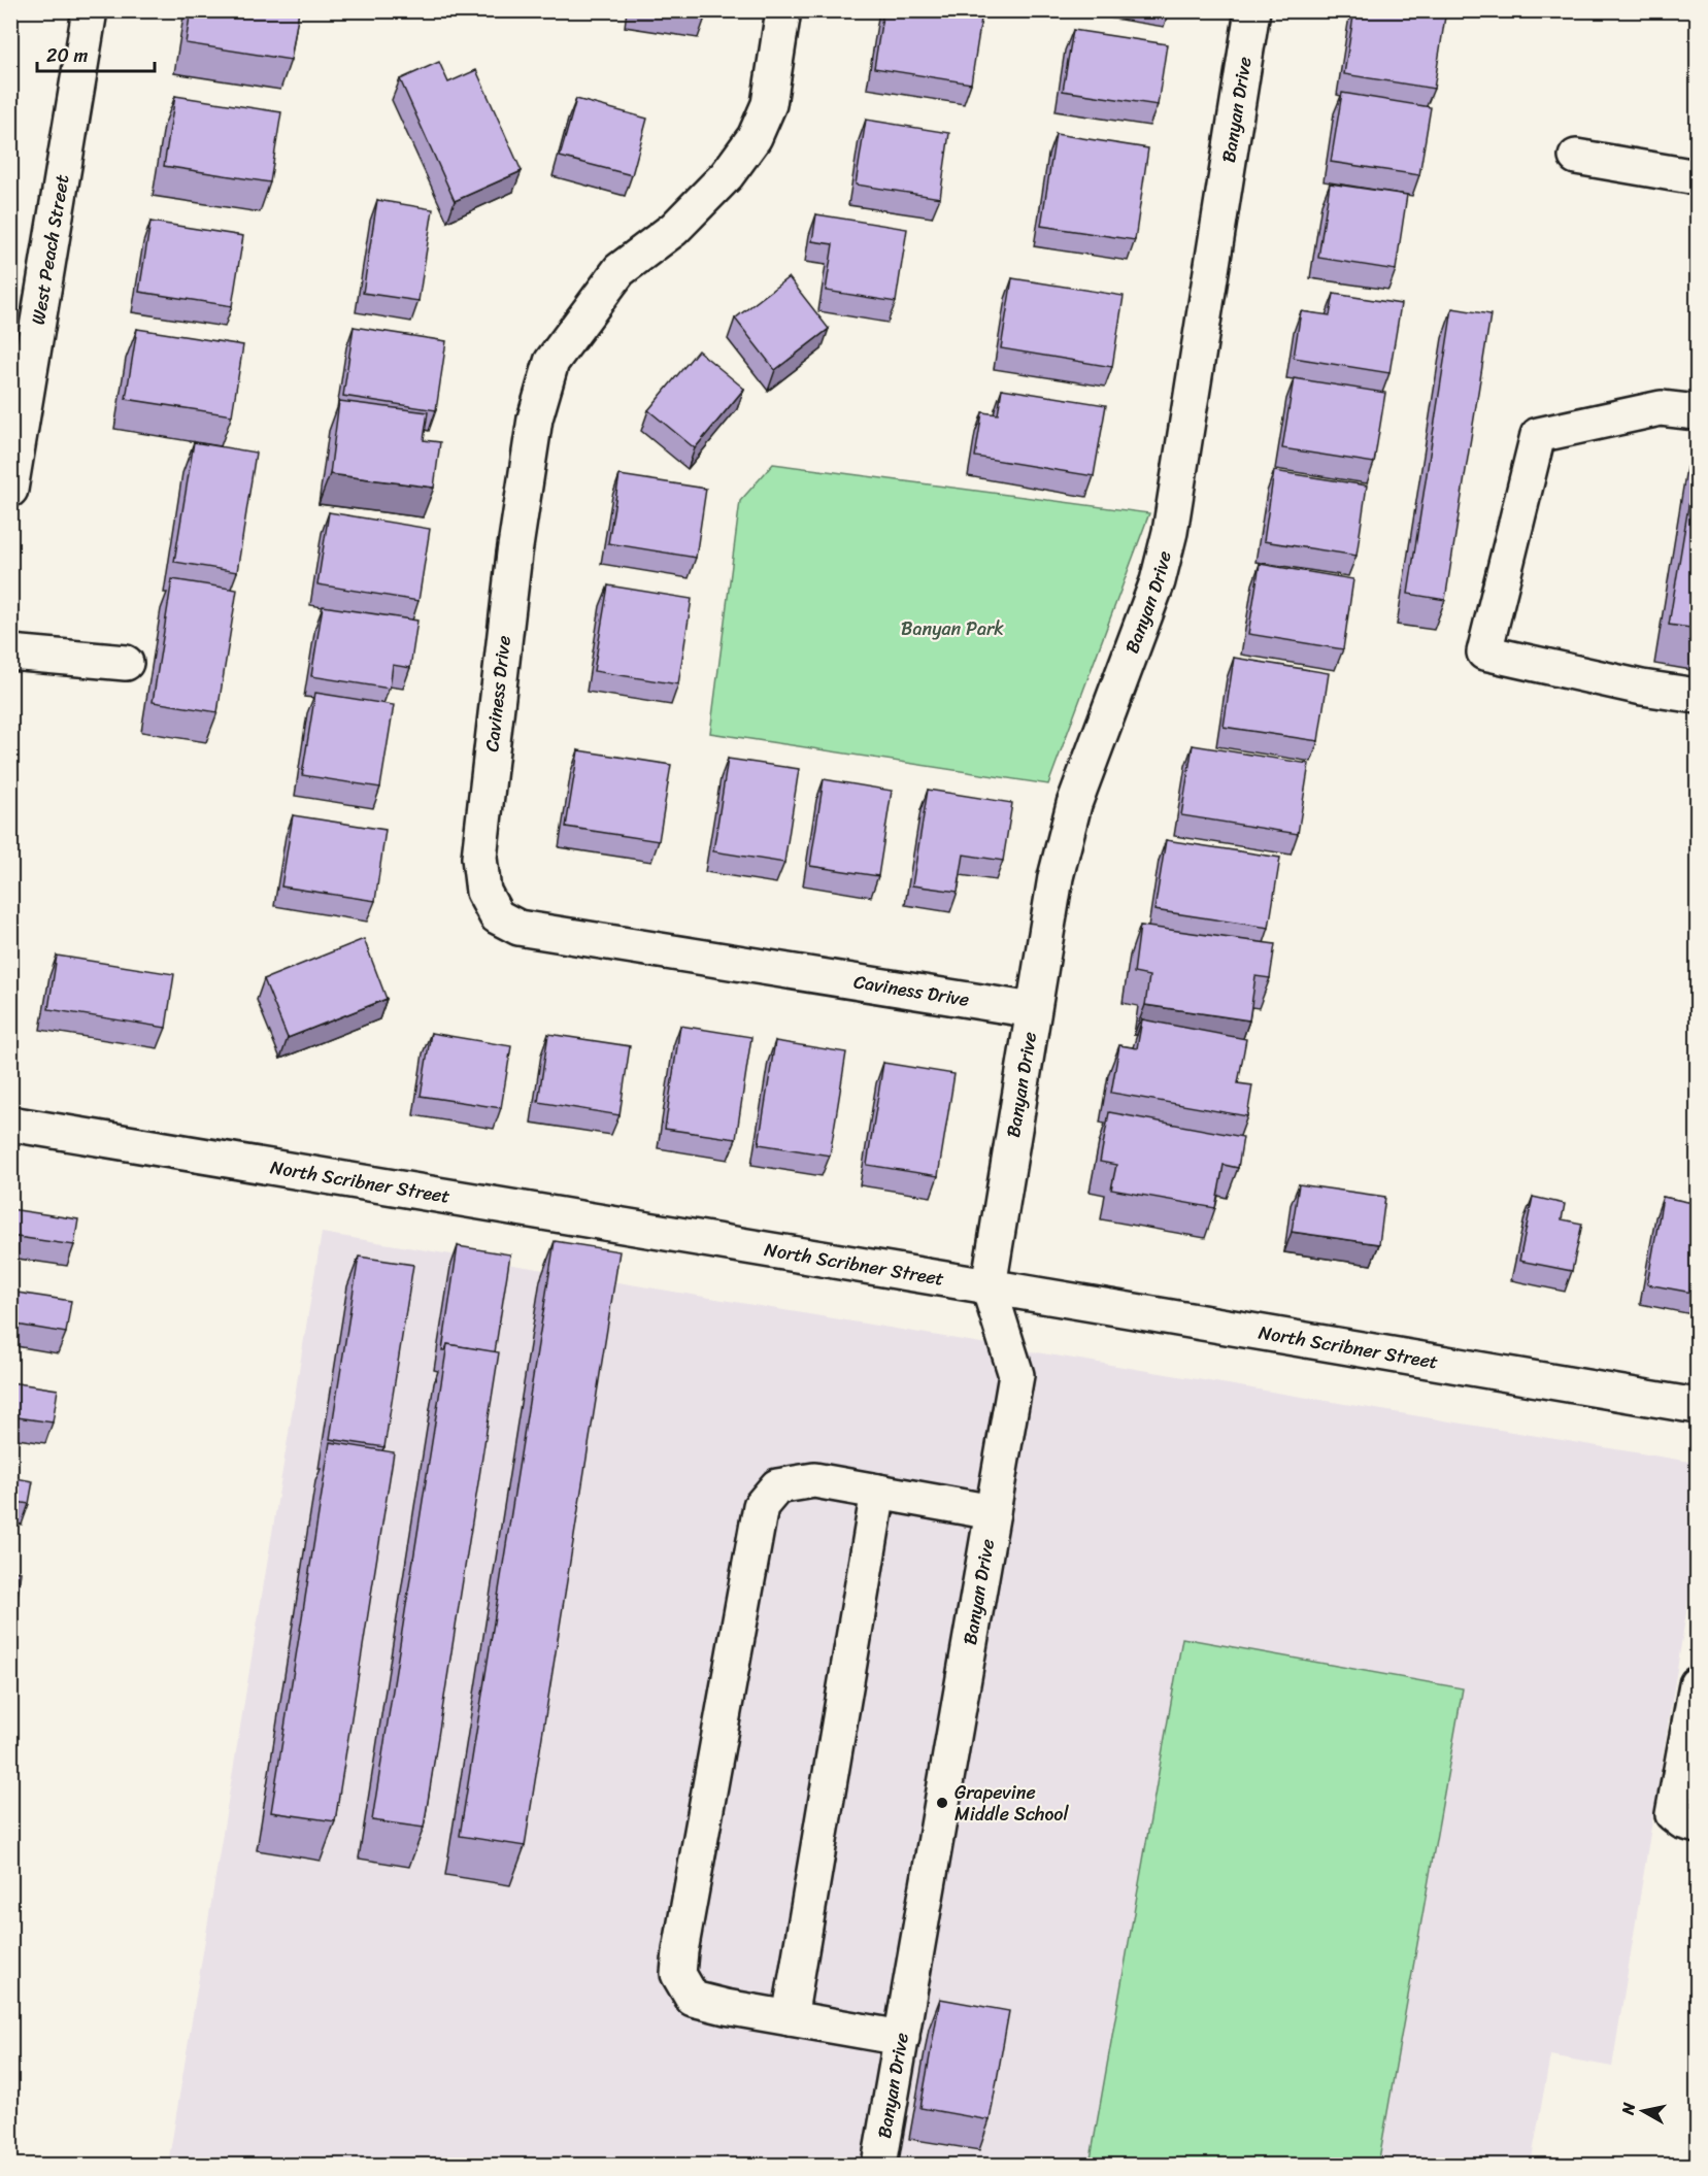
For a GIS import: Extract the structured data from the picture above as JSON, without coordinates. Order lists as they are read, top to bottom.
{
  "streets": {
    "street": [
      "Banyan Drive",
      "West Peach Street",
      "Caviness Drive",
      "North Scribner Street"
    ]
  },
  "crossings": [
    ["Banyan Drive", "Caviness Drive"],
    ["Banyan Drive", "North Scribner Street"]
  ],
  "parks": ["Banyan Park"],
  "places": ["Grapevine Middle School"],
  "scale_bar": "20 m",
  "north": "left"
}
